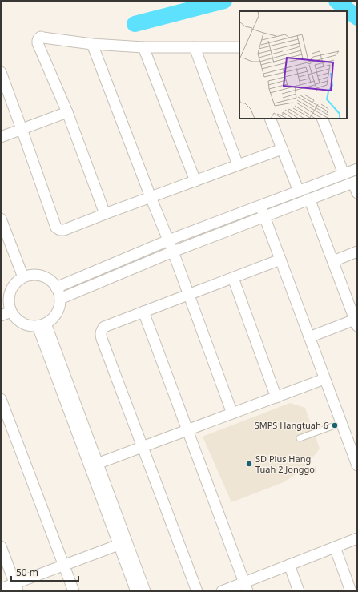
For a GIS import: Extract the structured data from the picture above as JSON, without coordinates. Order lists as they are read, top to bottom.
{
  "places": ["SMPS Hangtuah 6", "SD Plus Hang Tuah 2 Jonggol"],
  "scale_bar": "50 m"
}
